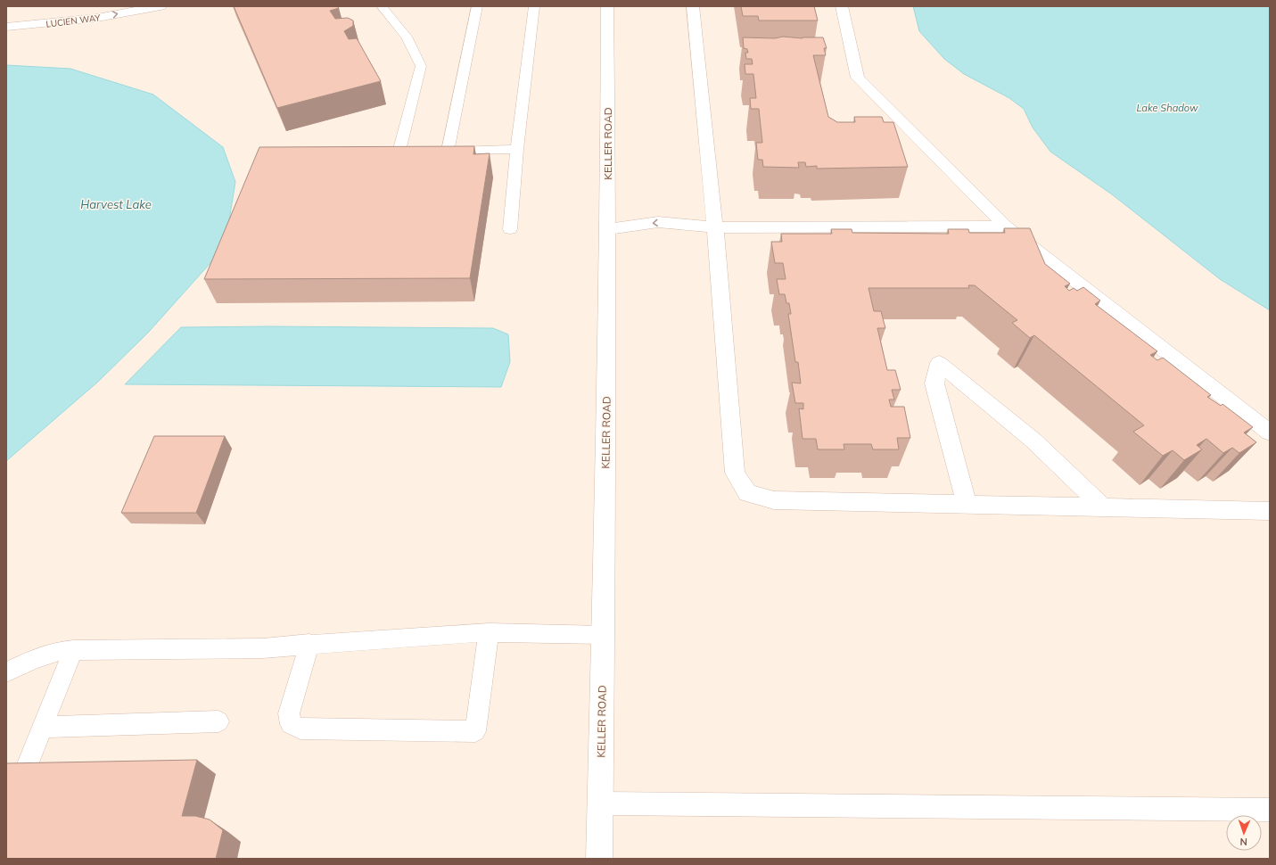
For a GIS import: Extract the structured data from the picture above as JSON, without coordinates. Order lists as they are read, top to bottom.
{
  "streets": {
    "street": ["LUCIEN WAY", "KELLER ROAD"]
  },
  "water": ["Lake Shadow", "Harvest Lake"],
  "north": "bottom"
}
